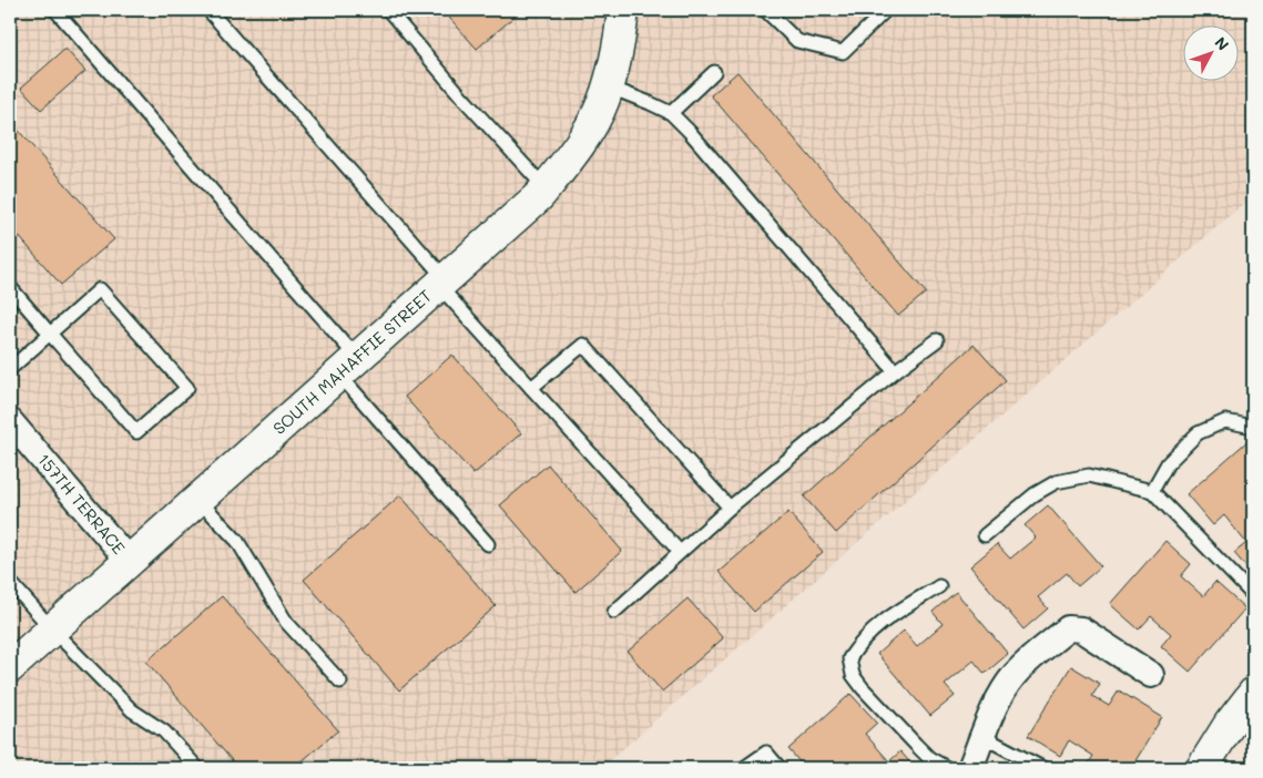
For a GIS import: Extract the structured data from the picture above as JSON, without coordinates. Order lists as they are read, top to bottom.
{
  "streets": {
    "street": ["SOUTH MAHAFFIE STREET", "157TH TERRACE"]
  },
  "crossings": [
    ["SOUTH MAHAFFIE STREET", "157TH TERRACE"]
  ],
  "north": "top right"
}
